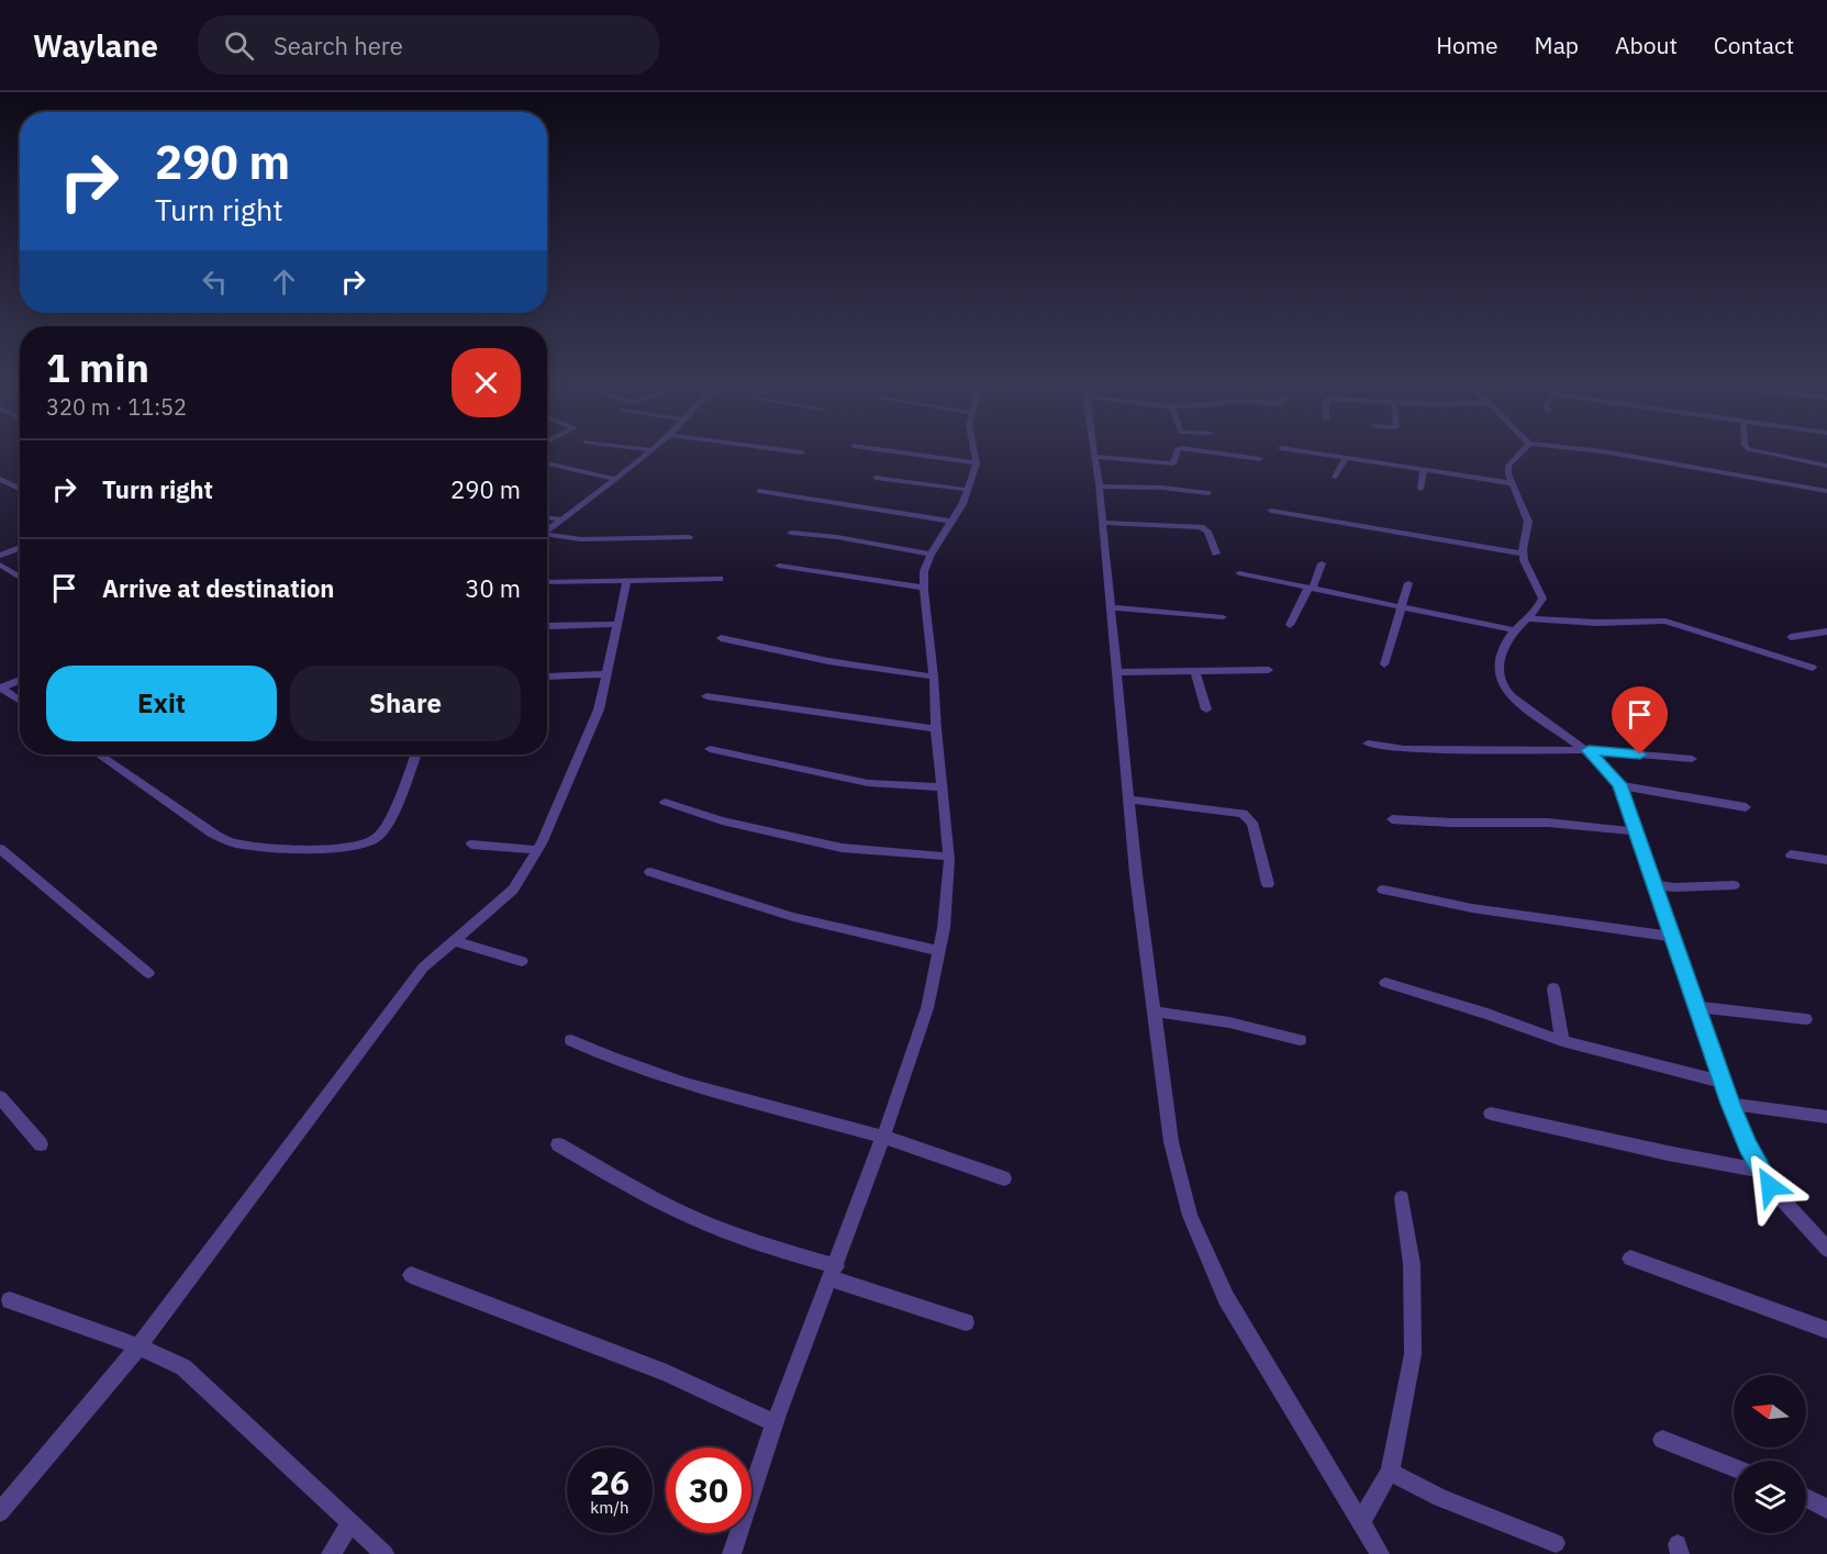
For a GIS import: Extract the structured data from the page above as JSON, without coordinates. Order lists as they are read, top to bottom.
{
  "north": "left",
  "page": {
    "header": "Waylane",
    "search": "Search here",
    "nav": [
      "Home",
      "Map",
      "About",
      "Contact"
    ],
    "turn": ["290 m", "Turn right"],
    "heading": ["1 min", "320 m · 11:52"],
    "list": [
      {
        "name": "Turn right",
        "value": "290 m"
      },
      {
        "name": "Arrive at destination",
        "value": "30 m"
      }
    ],
    "buttons": ["Exit", "Share"],
    "speed": "26 km/h",
    "limit": "30"
  }
}
